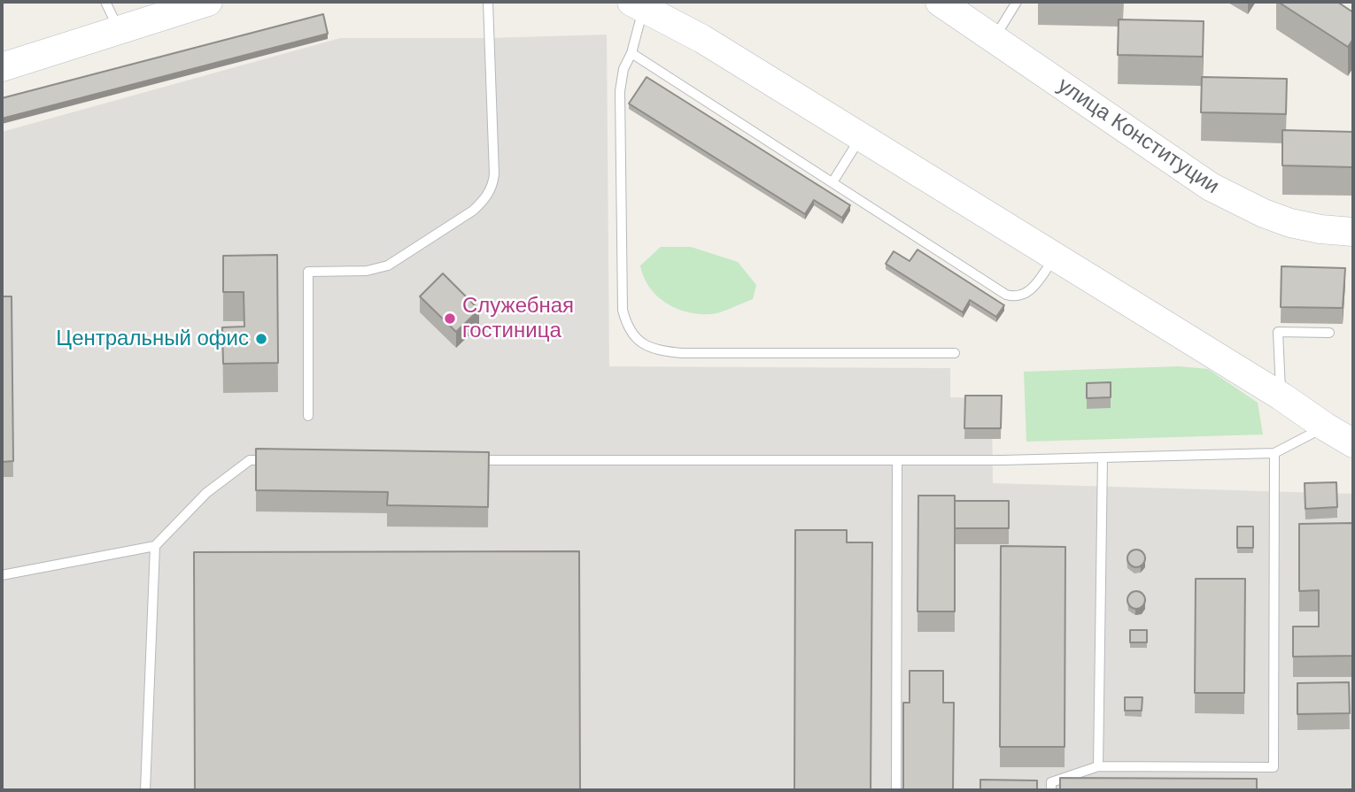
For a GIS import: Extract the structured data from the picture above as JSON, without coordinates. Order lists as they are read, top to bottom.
{
  "streets": {
    "street": ["улица Конституции"]
  },
  "places": ["Служебная гостиница", "Центральный офис"]
}
